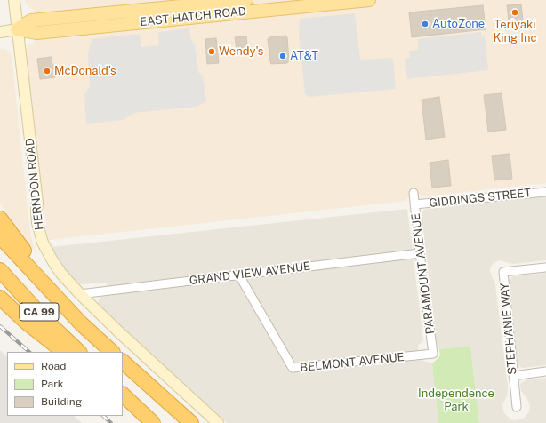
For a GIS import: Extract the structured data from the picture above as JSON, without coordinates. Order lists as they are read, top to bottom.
{
  "streets": {
    "highway": ["CA 99"],
    "main road": ["EAST HATCH ROAD"],
    "street": [
      "HERNDON ROAD",
      "GIDDINGS STREET",
      "GRAND VIEW AVENUE",
      "PARAMOUNT AVENUE",
      "STEPHANIE WAY",
      "BELMONT AVENUE"
    ]
  },
  "crossings": [
    ["EAST HATCH ROAD", "HERNDON ROAD"],
    ["HERNDON ROAD", "GRAND VIEW AVENUE"],
    ["GIDDINGS STREET", "PARAMOUNT AVENUE"],
    ["GRAND VIEW AVENUE", "PARAMOUNT AVENUE"],
    ["GRAND VIEW AVENUE", "BELMONT AVENUE"],
    ["PARAMOUNT AVENUE", "BELMONT AVENUE"]
  ],
  "parks": ["Independence Park"],
  "places": [
    "Teriyaki King Inc",
    "AutoZone",
    "Wendy's",
    "AT&T",
    "McDonald's"
  ],
  "legend": ["Road", "Park", "Building"]
}
